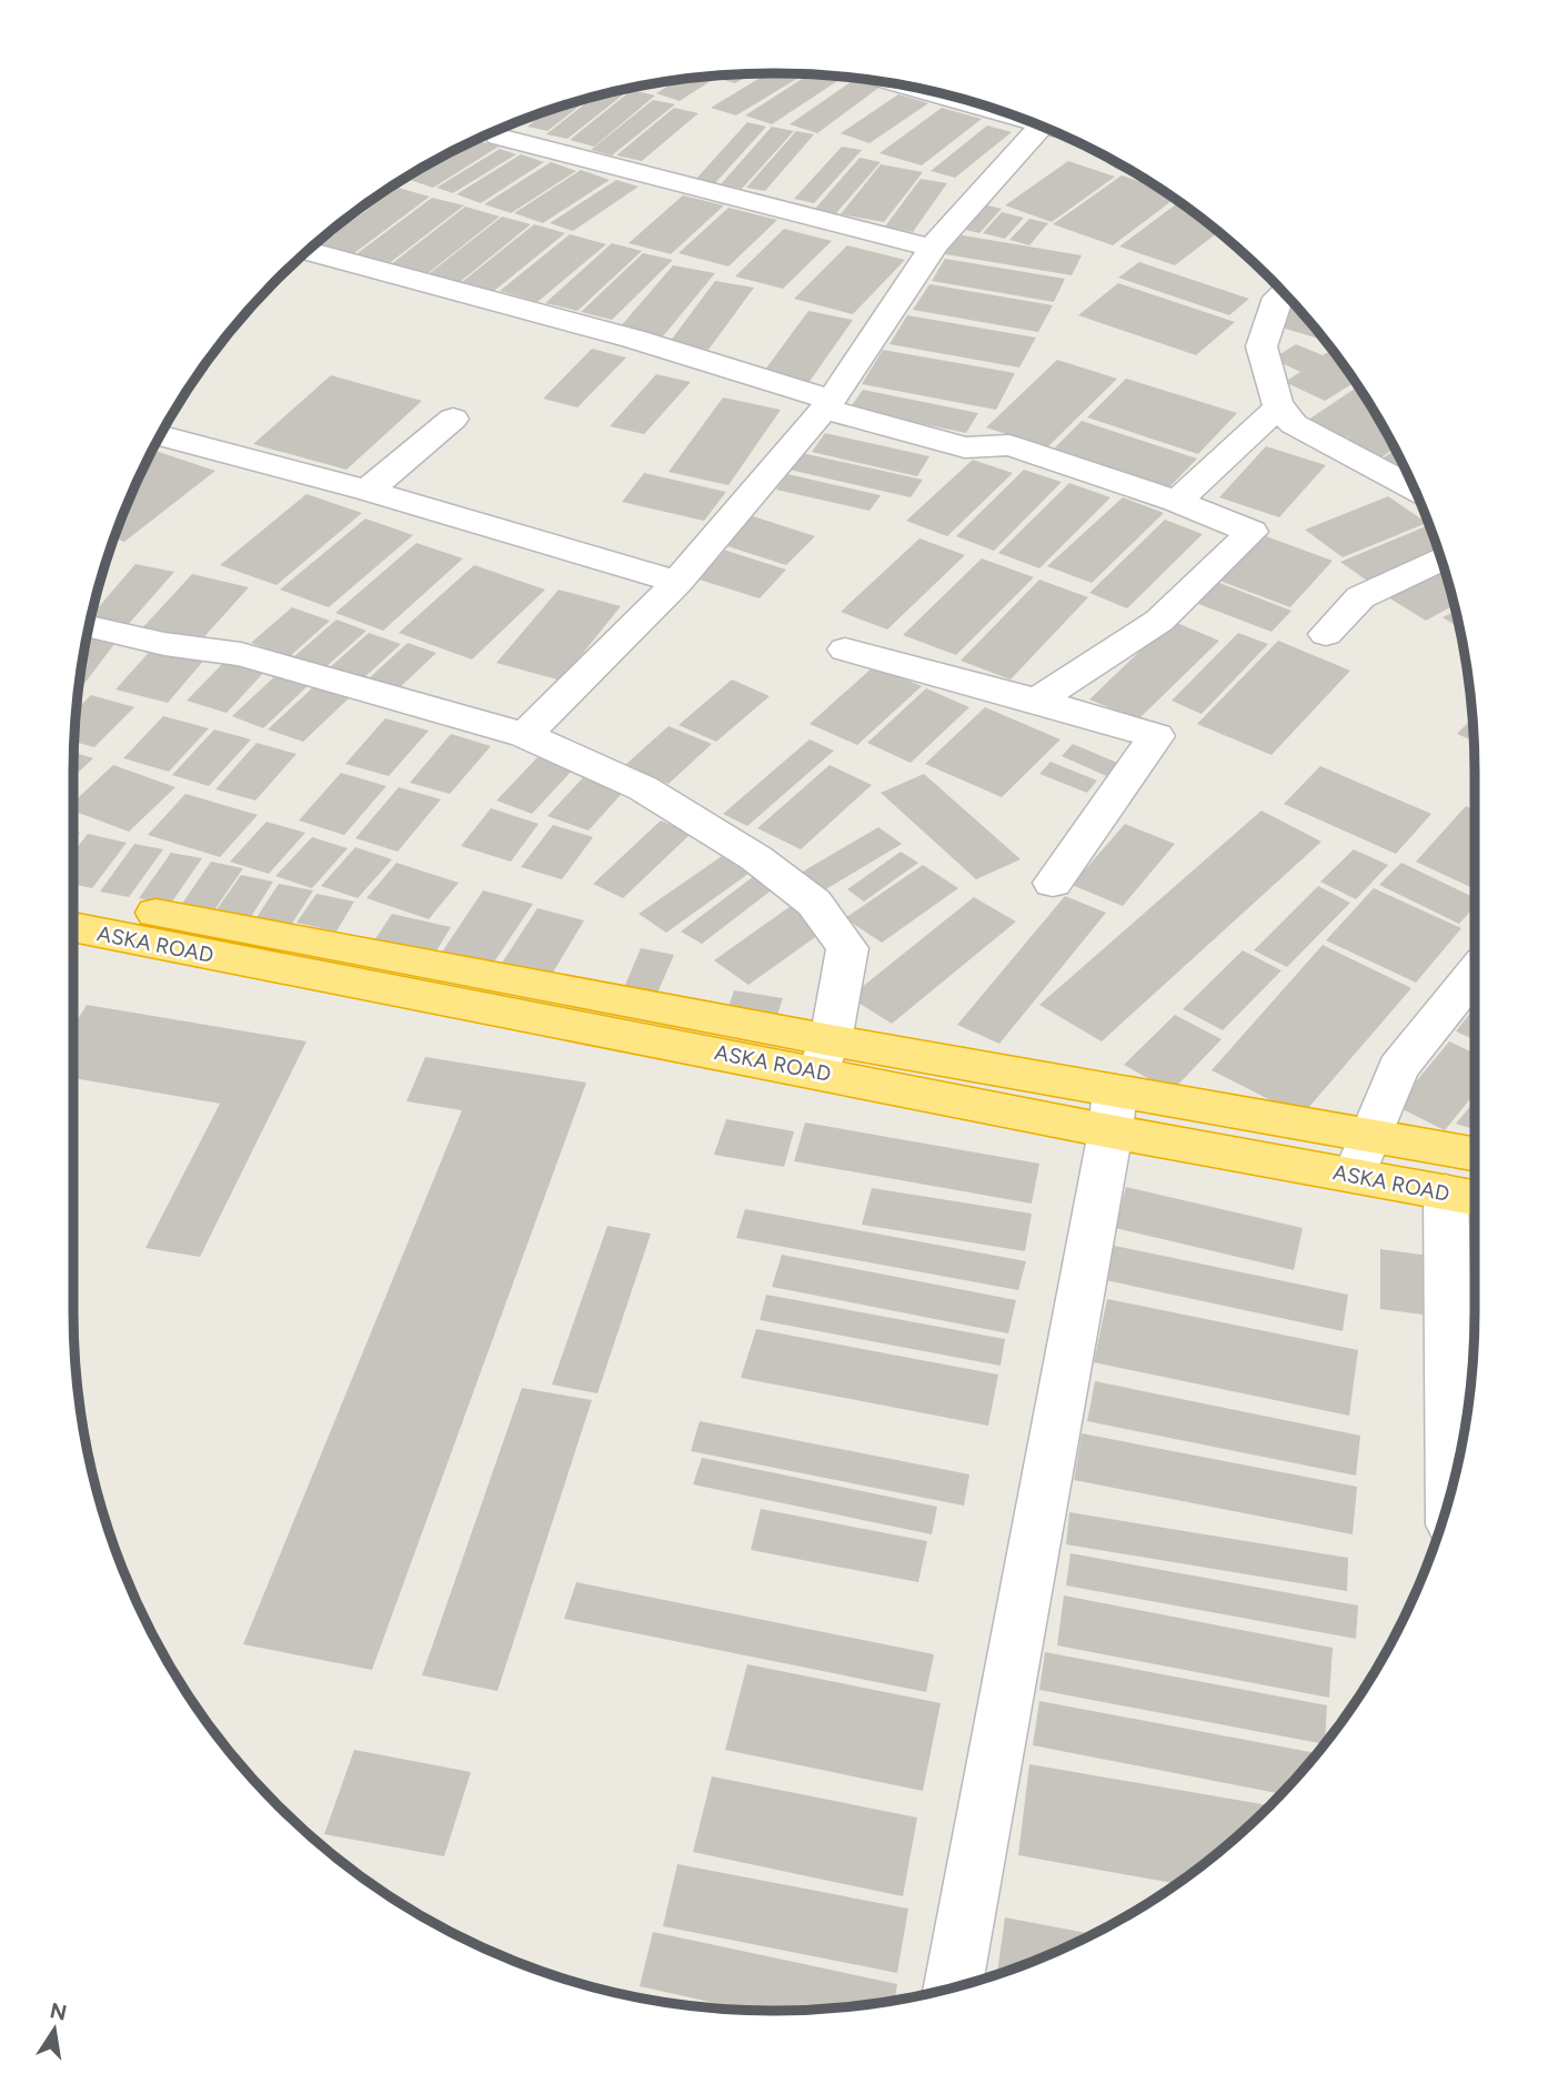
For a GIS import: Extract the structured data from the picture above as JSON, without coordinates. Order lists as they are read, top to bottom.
{
  "streets": {
    "highway": ["ASKA ROAD"]
  },
  "north": "top"
}
